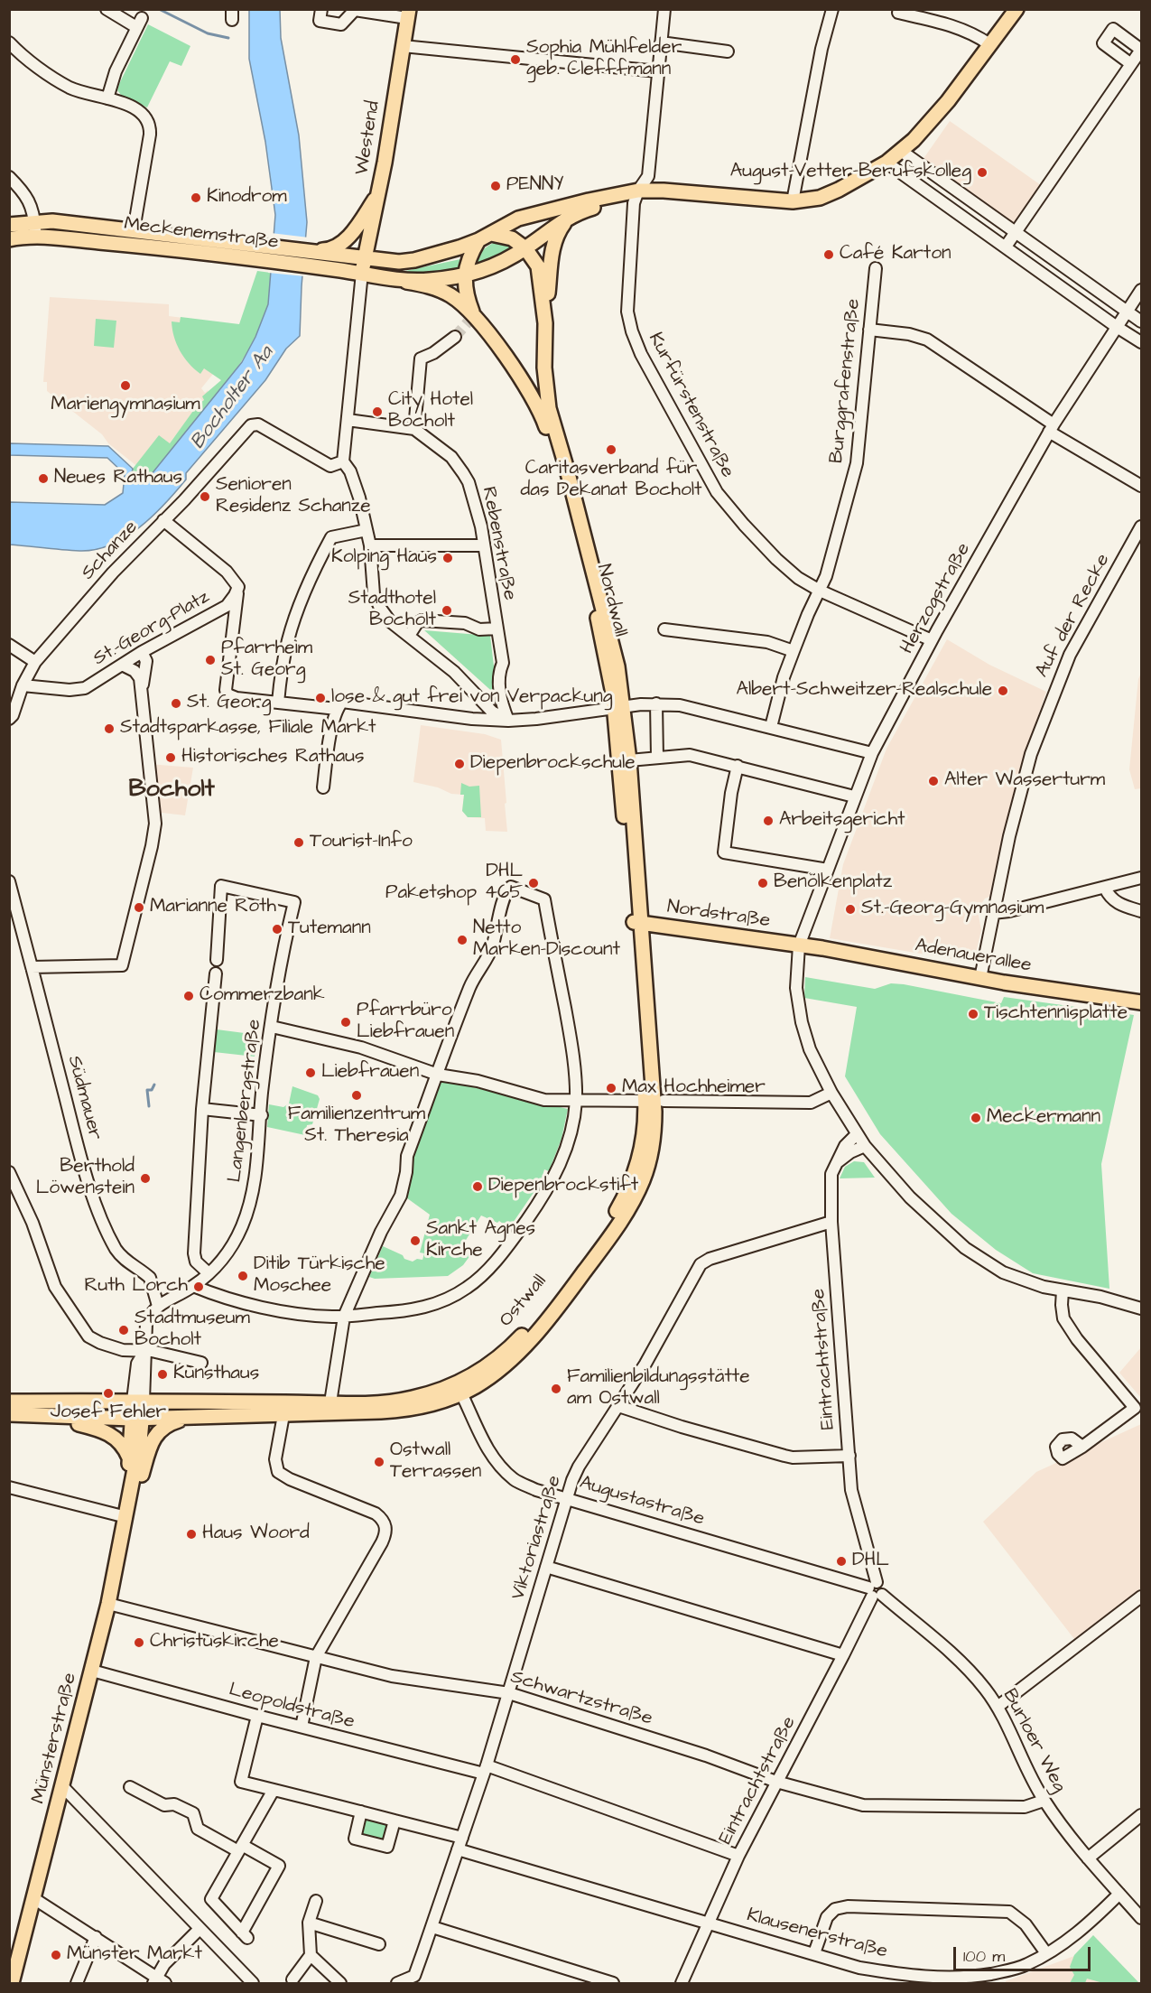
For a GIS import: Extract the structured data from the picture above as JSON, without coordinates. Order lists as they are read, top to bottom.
{
  "streets": {
    "main road": [
      "Westend",
      "Meckenemstraße",
      "Nordwall",
      "Nordstraße",
      "Adenauerallee",
      "Ostwall",
      "Münsterstraße"
    ],
    "street": [
      "Burggrafenstraße",
      "Kurfürstenstraße",
      "Rebenstraße",
      "Schanze",
      "Herzogstraße",
      "Auf der Recke",
      "St.-Georg-Platz",
      "Südmauer",
      "Langenbergstraße",
      "Eintrachtstraße",
      "Augustastraße",
      "Viktoriastraße",
      "Schwartzstraße",
      "Leopoldstraße",
      "Burloer Weg",
      "Klausenerstraße"
    ]
  },
  "crossings": [
    ["Westend", "Meckenemstraße"],
    ["Westend", "Nordwall"],
    ["Meckenemstraße", "Kurfürstenstraße"],
    ["Meckenemstraße", "Nordwall"],
    ["Burggrafenstraße", "Kurfürstenstraße"],
    ["Kurfürstenstraße", "Herzogstraße"],
    ["Schanze", "St.-Georg-Platz"],
    ["Herzogstraße", "Nordstraße"],
    ["Herzogstraße", "Adenauerallee"],
    ["Herzogstraße", "Eintrachtstraße"],
    ["Nordwall", "Nordstraße"],
    ["Nordwall", "Ostwall"],
    ["Auf der Recke", "Adenauerallee"],
    ["Nordstraße", "Adenauerallee"],
    ["Nordstraße", "Ostwall"],
    ["Südmauer", "Langenbergstraße"],
    ["Ostwall", "Augustastraße"],
    ["Ostwall", "Münsterstraße"],
    ["Eintrachtstraße", "Augustastraße"],
    ["Eintrachtstraße", "Viktoriastraße"],
    ["Eintrachtstraße", "Schwartzstraße"],
    ["Eintrachtstraße", "Leopoldstraße"],
    ["Eintrachtstraße", "Burloer Weg"],
    ["Eintrachtstraße", "Klausenerstraße"],
    ["Augustastraße", "Viktoriastraße"],
    ["Augustastraße", "Burloer Weg"],
    ["Viktoriastraße", "Schwartzstraße"],
    ["Viktoriastraße", "Leopoldstraße"],
    ["Viktoriastraße", "Klausenerstraße"],
    ["Schwartzstraße", "Münsterstraße"],
    ["Schwartzstraße", "Burloer Weg"],
    ["Leopoldstraße", "Münsterstraße"],
    ["Burloer Weg", "Klausenerstraße"]
  ],
  "districts": ["Bocholt"],
  "water": ["Bocholter Aa"],
  "places": [
    "Sophia Mühlfelder geb. Clefffmann",
    "August-Vetter-Berufskolleg",
    "PENNY",
    "Kinodrom",
    "Café Karton",
    "Mariengymnasium",
    "City Hotel Bocholt",
    "Caritasverband für das Dekanat Bocholt",
    "Neues Rathaus",
    "Senioren Residenz Schanze",
    "Kolping Haus",
    "Stadthotel Bocholt",
    "Pfarrheim St. Georg",
    "Albert-Schweitzer-Realschule",
    "lose & gut frei von Verpackung",
    "St. Georg",
    "Stadtsparkasse, Filiale Markt",
    "Historisches Rathaus",
    "Diepenbrockschule",
    "Alter Wasserturm",
    "Arbeitsgericht",
    "Tourist-Info",
    "DHL Paketshop 465",
    "Benölkenplatz",
    "Marianne Roth",
    "St.-Georg-Gymnasium",
    "Tutemann",
    "Netto Marken-Discount",
    "Commerzbank",
    "Tischtennisplatte",
    "Pfarrbüro Liebfrauen",
    "Liebfrauen",
    "Max Hochheimer",
    "Familienzentrum St. Theresia",
    "Meckermann",
    "Berthold Löwenstein",
    "Diepenbrockstift",
    "Sankt Agnes Kirche",
    "Ditib Türkische Moschee",
    "Ruth Lorch",
    "Stadtmuseum Bocholt",
    "Kunsthaus",
    "Familienbildungsstätte am Ostwall",
    "Josef Fehler",
    "Ostwall Terrassen",
    "Haus Woord",
    "DHL",
    "Christuskirche",
    "Münster Markt"
  ],
  "scale_bar": "100 m"
}
